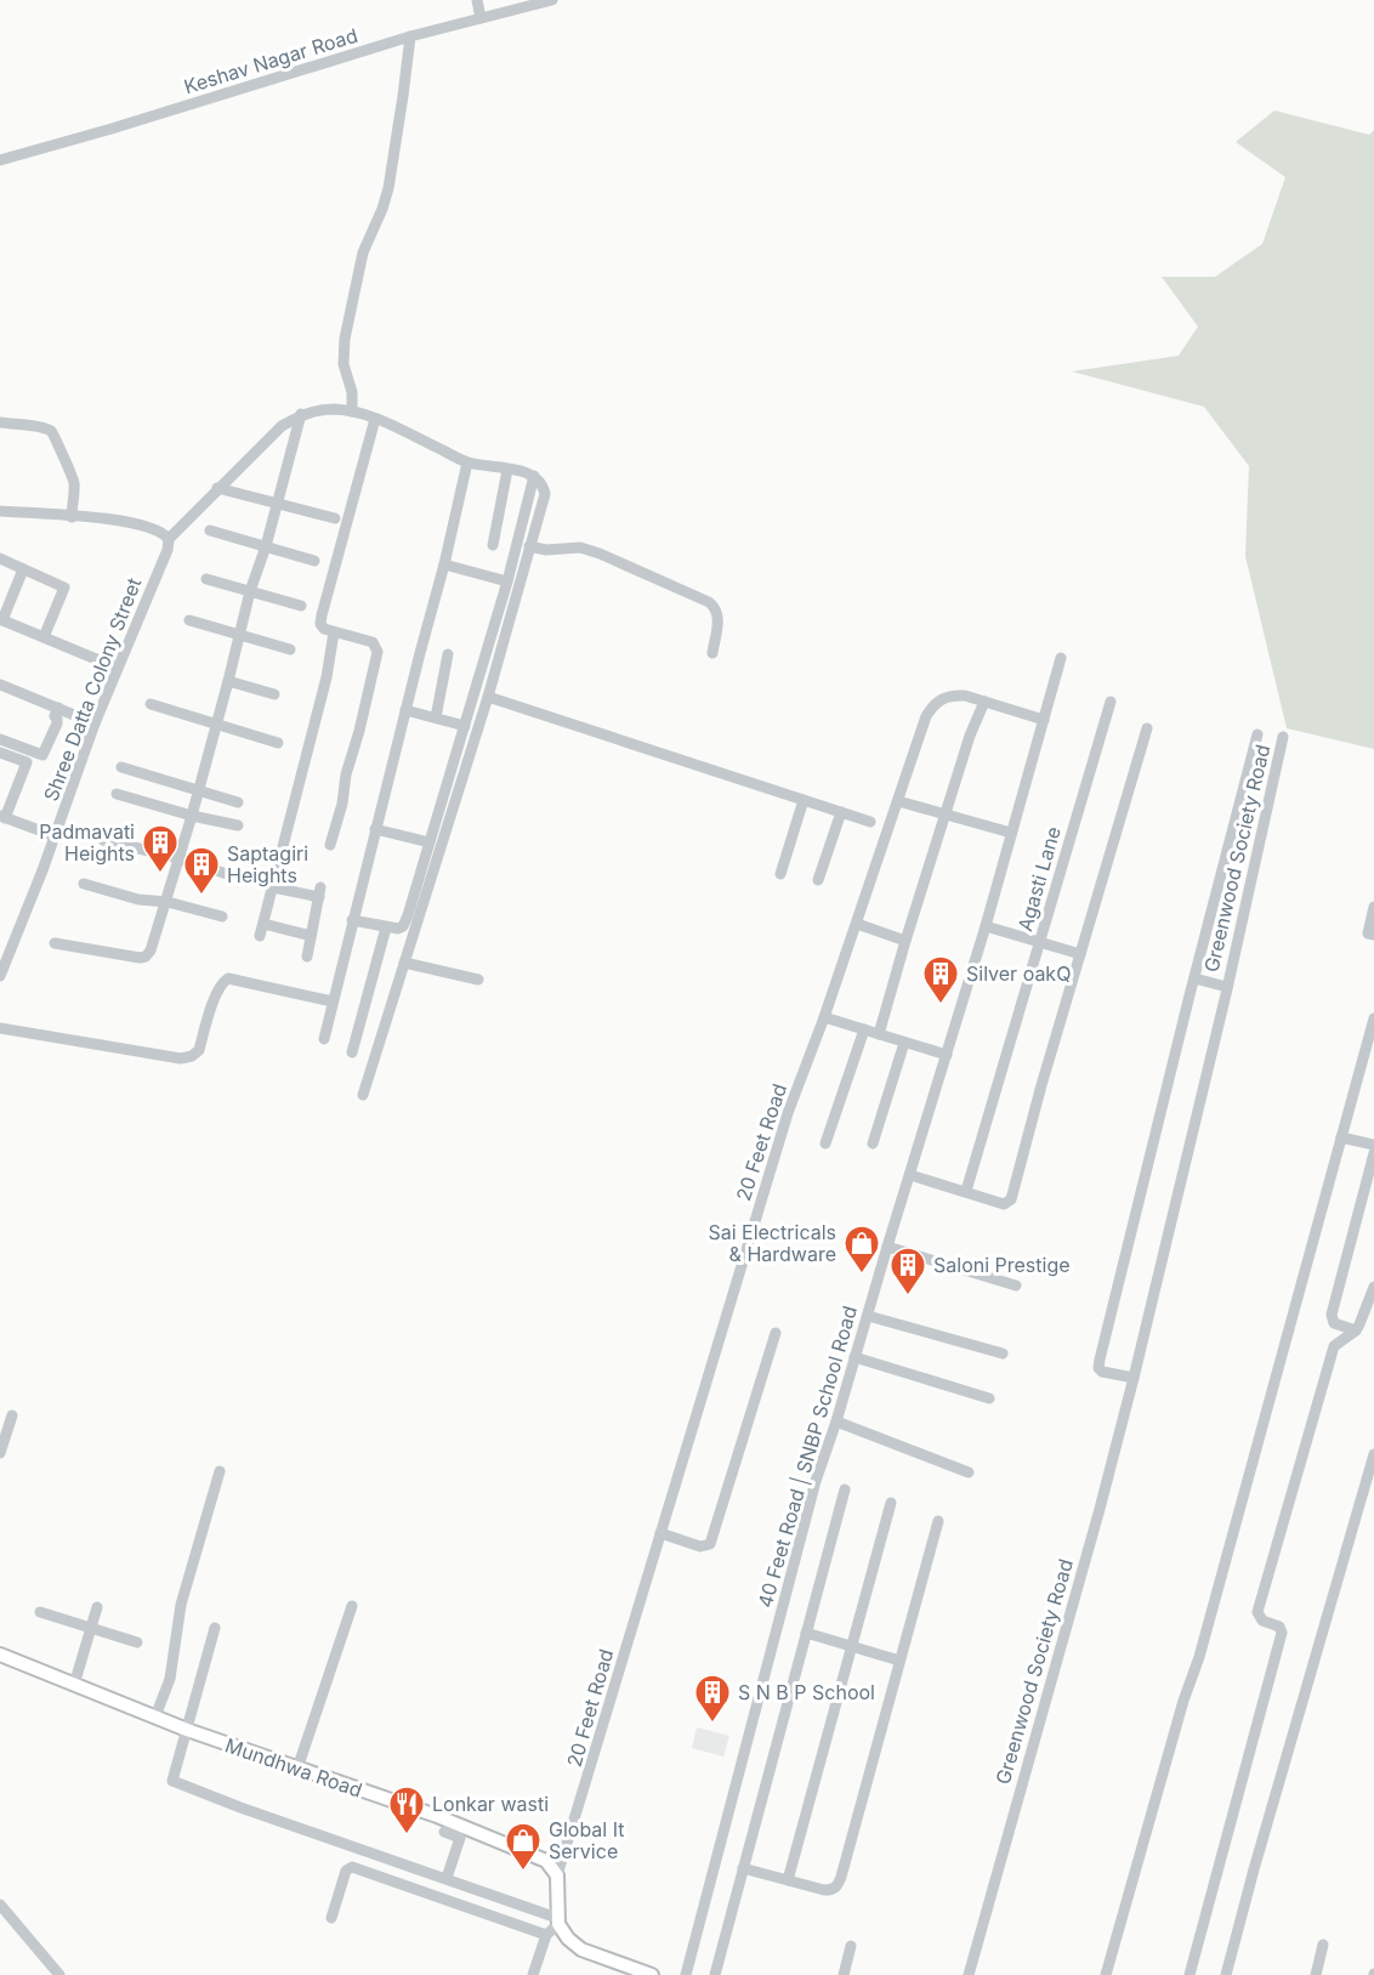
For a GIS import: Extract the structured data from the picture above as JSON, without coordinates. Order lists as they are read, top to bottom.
{
  "streets": {
    "main road": ["Mundhwa Road"],
    "street": [
      "Keshav Nagar Road",
      "Shree Datta Colony Street",
      "Greenwood Society Road",
      "Agasti Lane",
      "20 Feet Road",
      "40 Feet Road | SNBP School Road"
    ]
  },
  "crossings": [
    ["20 Feet Road", "40 Feet Road | SNBP School Road"],
    ["20 Feet Road", "Mundhwa Road"]
  ],
  "places": {
    "building": [
      "Padmavati Heights",
      "Saptagiri Heights",
      "Silver oakQ",
      "Saloni Prestige",
      "S N B P School"
    ],
    "shop": ["Sai Electricals & Hardware", "Global It Service"],
    "restaurant": ["Lonkar wasti"]
  }
}
